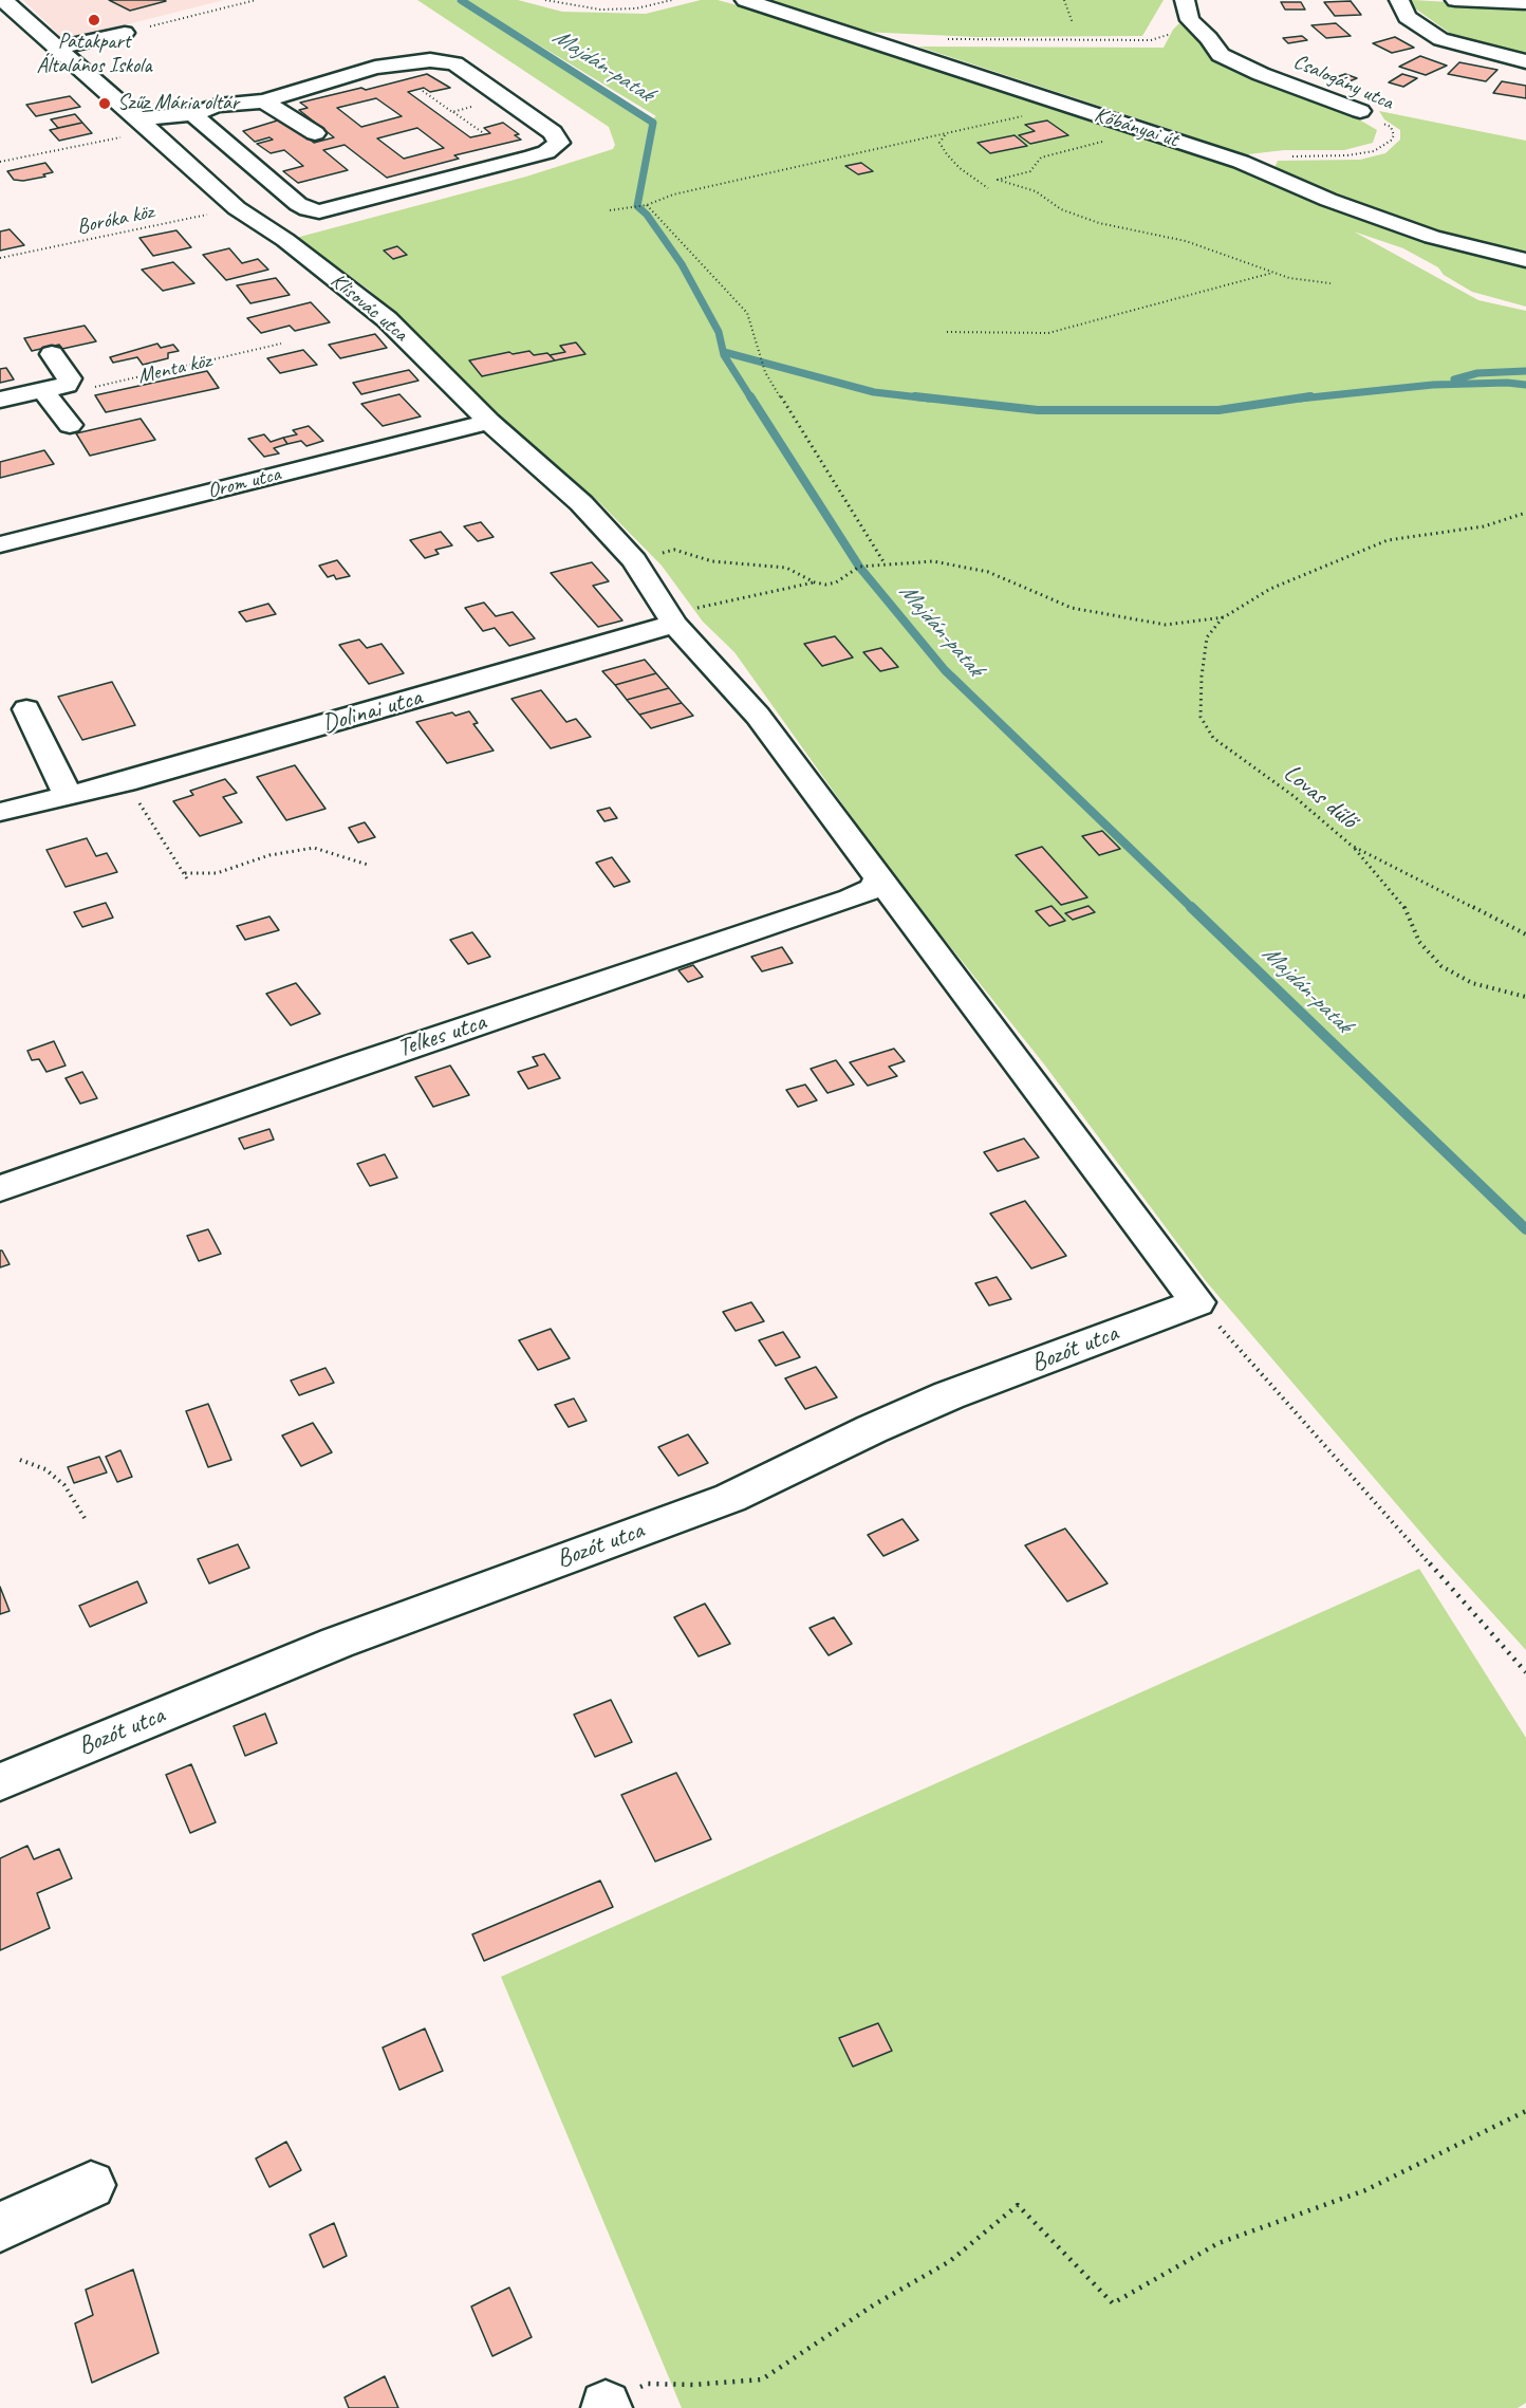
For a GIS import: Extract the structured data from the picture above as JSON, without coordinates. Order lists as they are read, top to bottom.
{
  "streets": {
    "street": [
      "Csalogány utca",
      "Kőbányai út",
      "Klisovác utca",
      "Orom utca",
      "Dolinai utca",
      "Telkes utca",
      "Bozót utca"
    ],
    "path": ["Boróka köz", "Menta köz", "Lovas dűlő"]
  },
  "crossings": [
    ["Csalogány utca", "Kőbányai út"],
    ["Boróka köz", "Klisovác utca"],
    ["Klisovác utca", "Orom utca"],
    ["Klisovác utca", "Dolinai utca"],
    ["Klisovác utca", "Telkes utca"],
    ["Klisovác utca", "Bozót utca"]
  ],
  "water": ["Majdán-patak"],
  "places": ["Patakpart Általános Iskola", "Szűz Mária oltár"]
}
